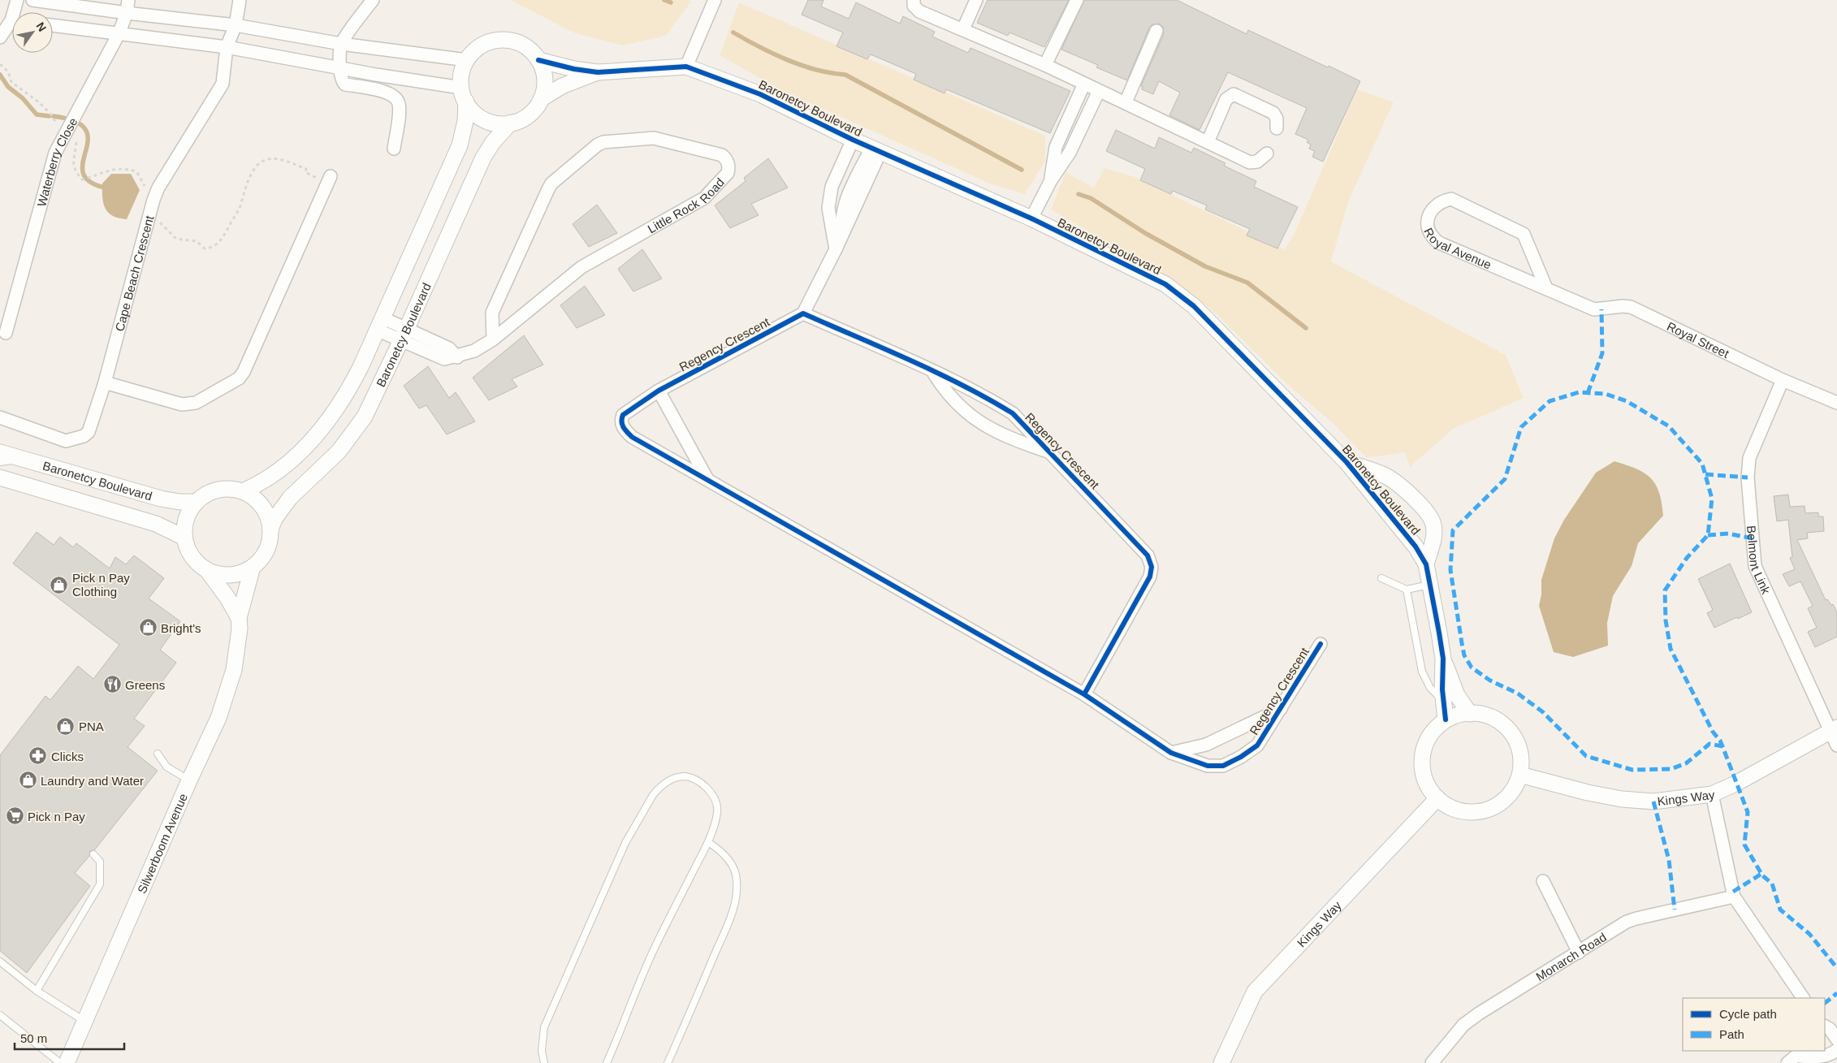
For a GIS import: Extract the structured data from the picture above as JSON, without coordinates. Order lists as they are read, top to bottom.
{
  "streets": {
    "street": [
      "Baronetcy Boulevard",
      "Waterberry Close",
      "Little Rock Road",
      "Royal Avenue",
      "Cape Beach Crescent",
      "Royal Street",
      "Regency Crescent",
      "Belmont Link",
      "Kings Way",
      "Silwerboom Avenue",
      "Monarch Road"
    ]
  },
  "crossings": [
    ["Baronetcy Boulevard", "Little Rock Road"],
    ["Baronetcy Boulevard", "Kings Way"],
    ["Baronetcy Boulevard", "Silwerboom Avenue"],
    ["Royal Avenue", "Royal Street"],
    ["Royal Street", "Belmont Link"],
    ["Belmont Link", "Kings Way"]
  ],
  "places": {
    "shop": [
      "Pick n Pay Clothing",
      "Bright's",
      "PNA",
      "Laundry and Water"
    ],
    "restaurant": ["Greens"],
    "pharmacy": ["Clicks"],
    "supermarket": ["Pick n Pay"]
  },
  "legend": ["Cycle path", "Path"],
  "scale_bar": "50 m",
  "north": "top right"
}
